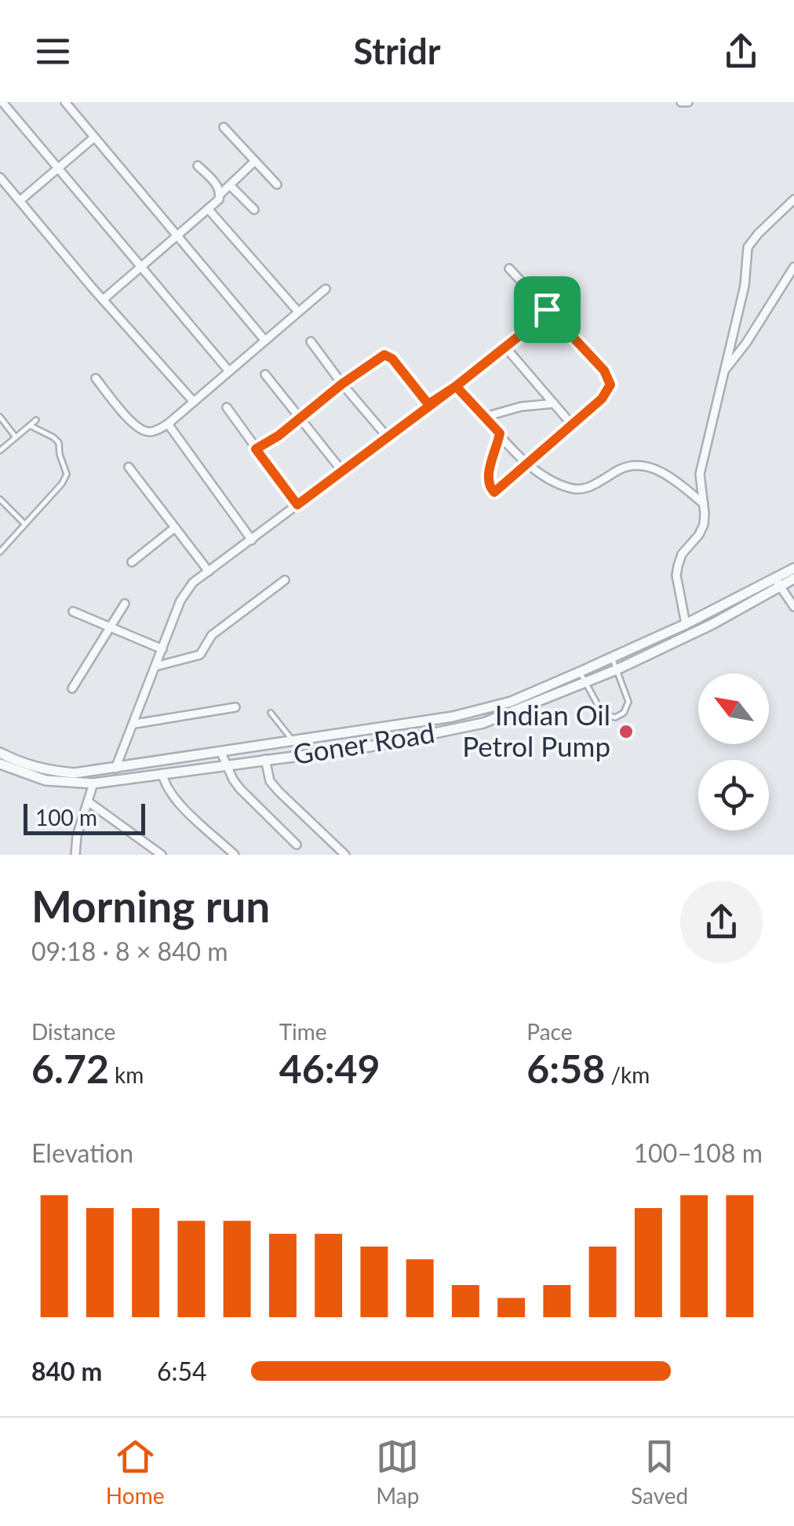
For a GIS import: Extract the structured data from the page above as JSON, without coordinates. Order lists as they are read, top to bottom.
{
  "streets": {
    "street": ["Goner Road"]
  },
  "places": ["Indian Oil Petrol Pump"],
  "scale_bar": "100 m",
  "north": "top left",
  "page": {
    "header": "Stridr",
    "scale": "100 m",
    "heading": ["Morning run", "09:18 · 8 × 840 m"],
    "stats": [
      ["Distance", "6.72 km"],
      ["Time", "46:49"],
      ["Pace", "6:58 /km"]
    ],
    "chart": ["Elevation", "100–108 m"],
    "list": [
      {
        "name": "840 m",
        "note": "6:54"
      }
    ],
    "tabs": ["Home", "Map", "Saved"]
  }
}
